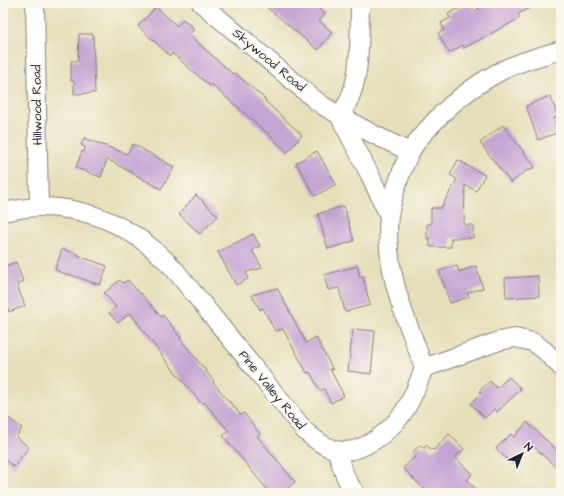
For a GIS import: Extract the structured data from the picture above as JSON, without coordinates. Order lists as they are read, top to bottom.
{
  "streets": {
    "street": ["Skywood Road", "Hillwood Road", "Pine Valley Road"]
  },
  "crossings": [
    ["Hillwood Road", "Pine Valley Road"]
  ],
  "north": "top right"
}
